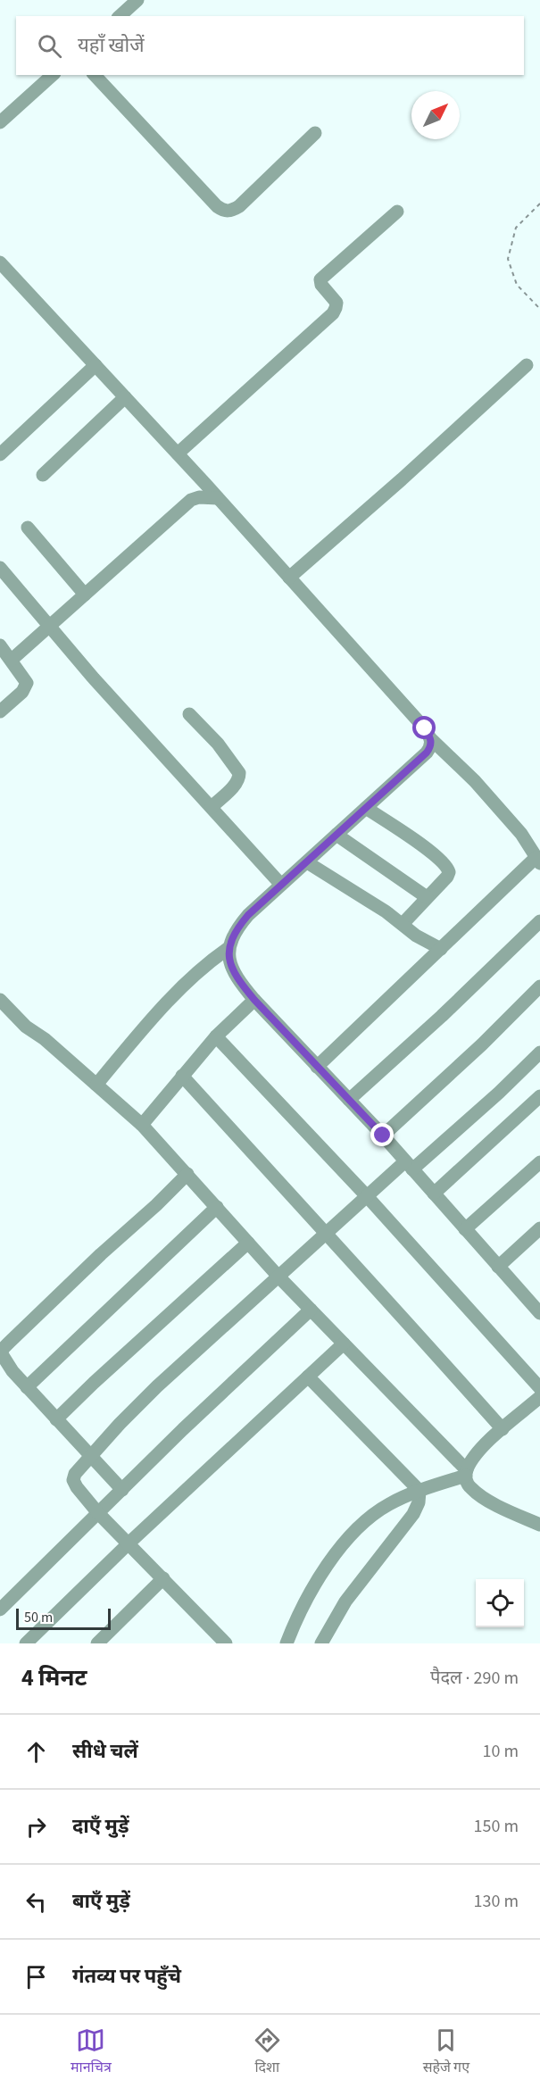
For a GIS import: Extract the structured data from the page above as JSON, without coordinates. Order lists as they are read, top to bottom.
{
  "scale_bar": "50 m",
  "north": "top right",
  "page": {
    "search": "यहाँ खोजें",
    "scale": "50 m",
    "heading": ["4 मिनट", "पैदल · 290 m"],
    "list": [
      ["सीधे चलें", "10 m"],
      ["दाएँ मुड़ें", "150 m"],
      ["बाएँ मुड़ें", "130 m"],
      "गंतव्य पर पहुँचे"
    ],
    "nav": ["मानचित्र", "दिशा", "सहेजे गए"]
  }
}
